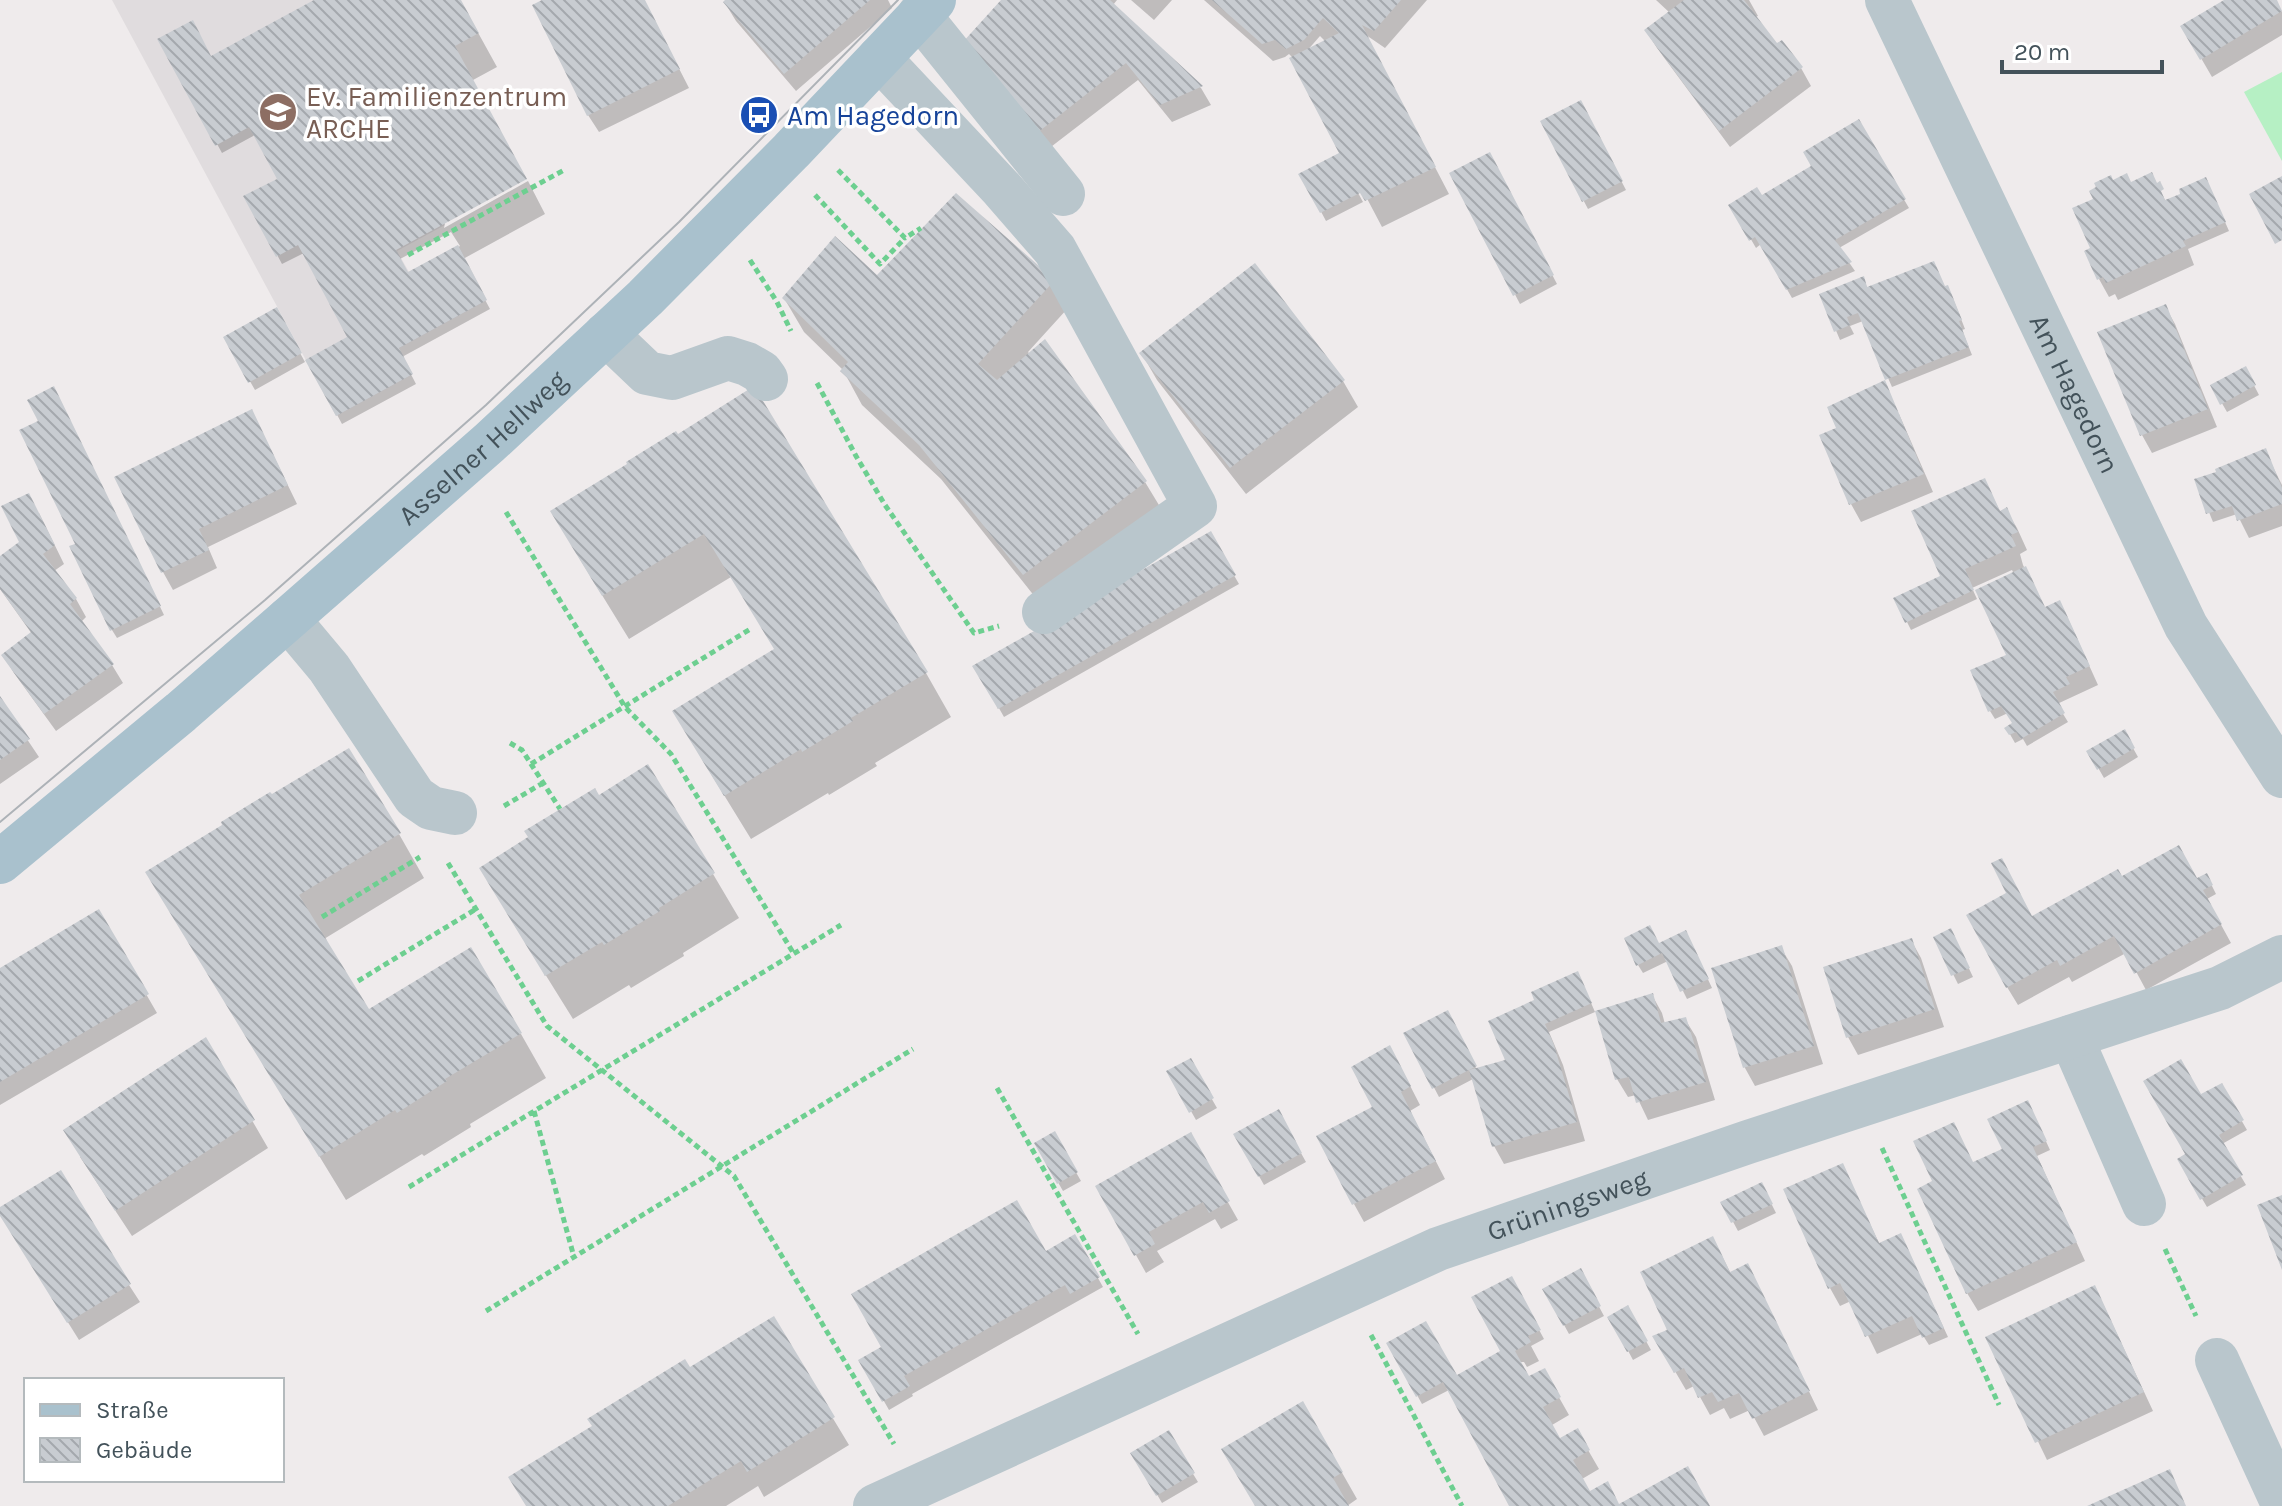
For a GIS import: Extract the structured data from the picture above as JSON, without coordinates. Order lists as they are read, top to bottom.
{
  "streets": {
    "main road": ["Asselner Hellweg"],
    "street": ["Am Hagedorn", "Grüningsweg"]
  },
  "places": {
    "school or university": ["Ev. Familienzentrum ARCHE"],
    "bus stop": ["Am Hagedorn"]
  },
  "legend": ["Straße", "Gebäude"],
  "scale_bar": "20 m"
}
